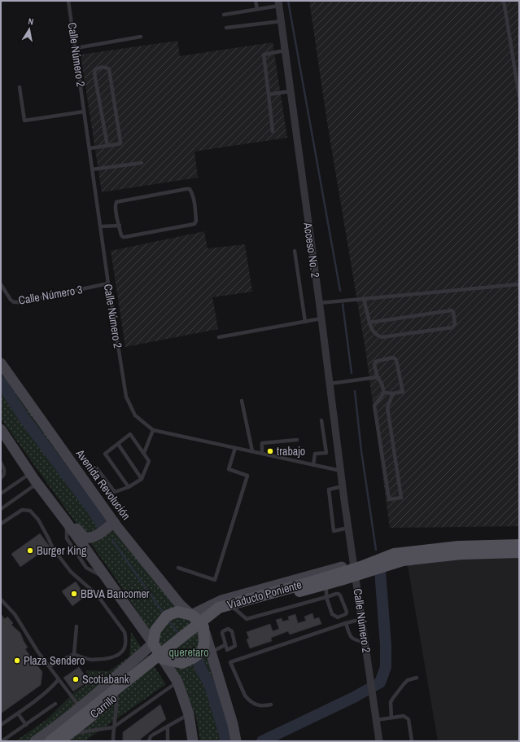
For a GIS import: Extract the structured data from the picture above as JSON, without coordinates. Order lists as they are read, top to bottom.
{
  "streets": {
    "main road": ["Avenida Revolución", "Viaducto Poniente", "Carrillo"],
    "street": ["Calle Número 2", "Acceso No. 2"],
    "lane": ["Calle Número 3"]
  },
  "crossings": [
    ["Calle Número 2", "Acceso No. 2"],
    ["Calle Número 2", "Calle Número 3"],
    ["Avenida Revolución", "Carrillo"]
  ],
  "parks": ["queretaro"],
  "places": [
    "trabajo",
    "Burger King",
    "BBVA Bancomer",
    "Plaza Sendero",
    "Scotiabank"
  ],
  "north": "top"
}
